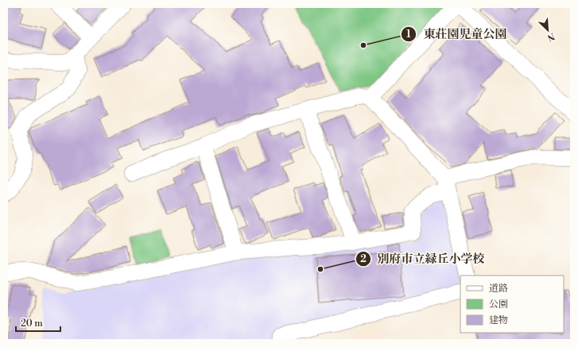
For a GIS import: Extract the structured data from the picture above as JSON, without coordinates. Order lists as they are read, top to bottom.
{
  "places": ["東荘園児童公園", "別府市立緑丘小学校"],
  "legend": ["道路", "公園", "建物"],
  "scale_bar": "20 m",
  "north": "bottom right"
}
